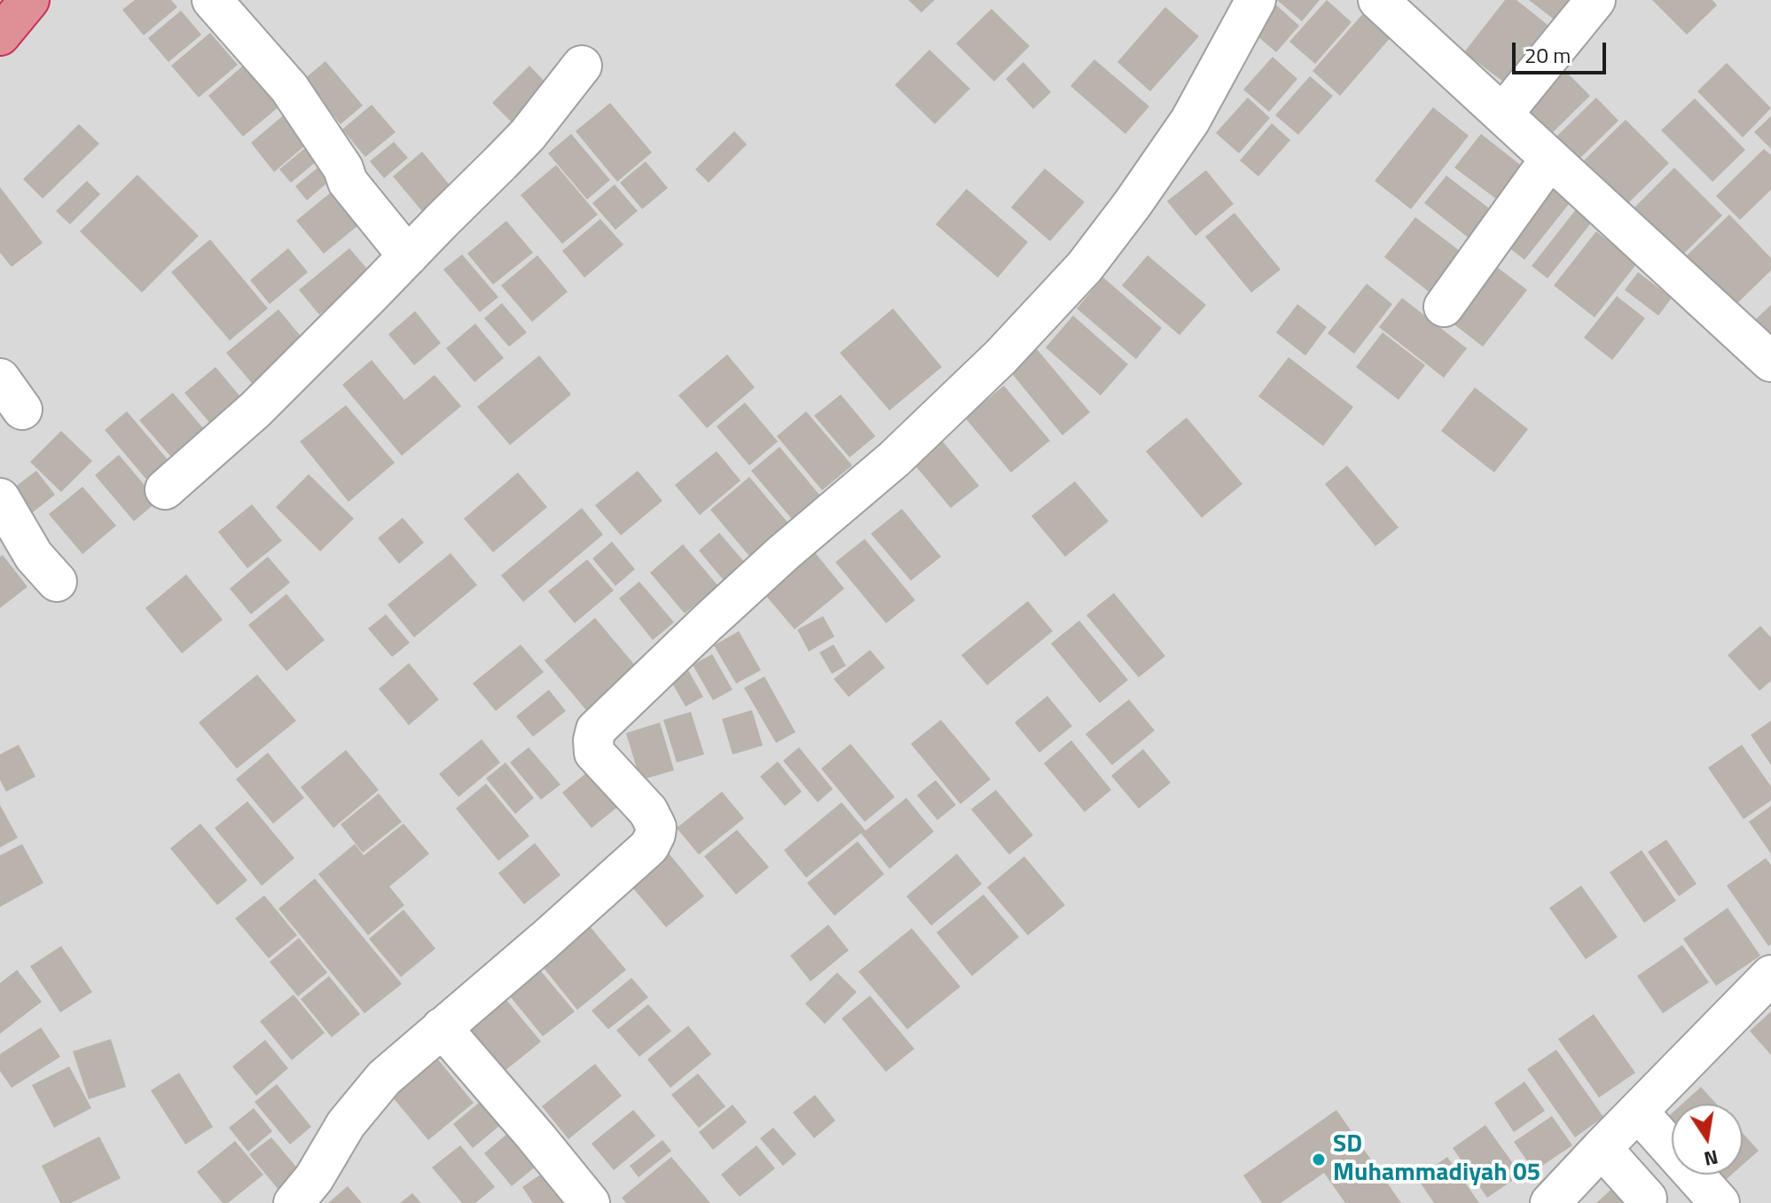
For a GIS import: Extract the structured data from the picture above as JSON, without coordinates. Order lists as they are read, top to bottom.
{
  "places": ["SD Muhammadiyah 05"],
  "scale_bar": "20 m",
  "north": "bottom"
}
